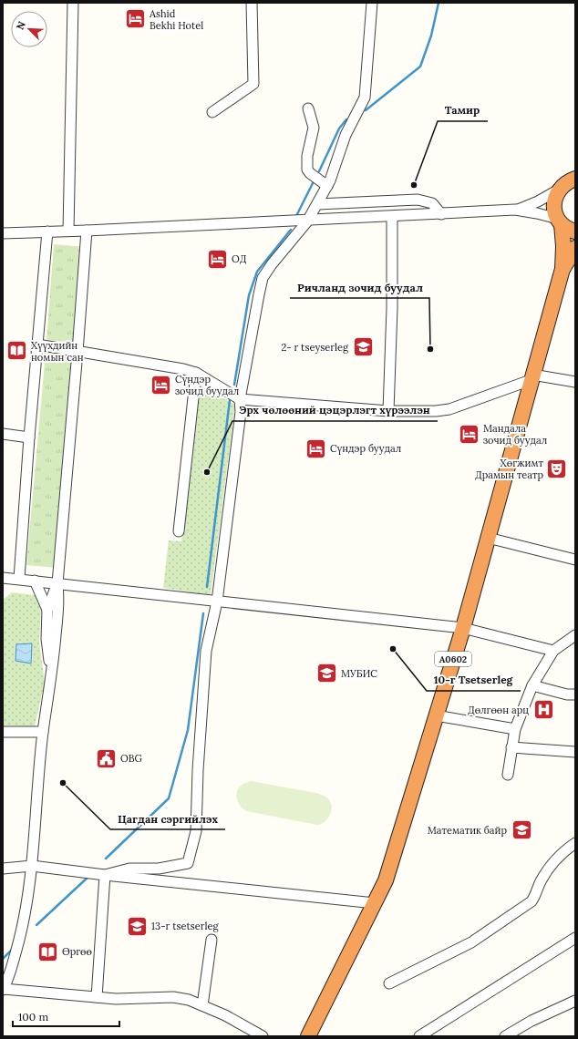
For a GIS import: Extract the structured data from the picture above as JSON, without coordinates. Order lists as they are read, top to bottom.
{
  "streets": {
    "highway": ["A0602"]
  },
  "places": {
    "hotel": [
      "Ashid Bekhi Hotel",
      "ОД",
      "Сүндэр зочид буудал",
      "Мандала зочид буудал",
      "Сүндэр буудал"
    ],
    "other": [
      "Тамир",
      "Ричланд зочид буудал",
      "Эрх чөлөөний цэцэрлэгт хүрээлэн",
      "10-r Tsetserleg",
      "Цагдан сэргийлэх"
    ],
    "school or university": [
      "2- r tseyserleg",
      "МУБИС",
      "Математик байр",
      "13-r tsetserleg"
    ],
    "library": ["Хүүхдийн номын сан", "Өргөө"],
    "theatre": ["Хөгжимт Драмын театр"],
    "hospital": ["Дөлгөөн арц"],
    "public building": ["OBG"]
  },
  "scale_bar": "100 m",
  "north": "top left"
}
